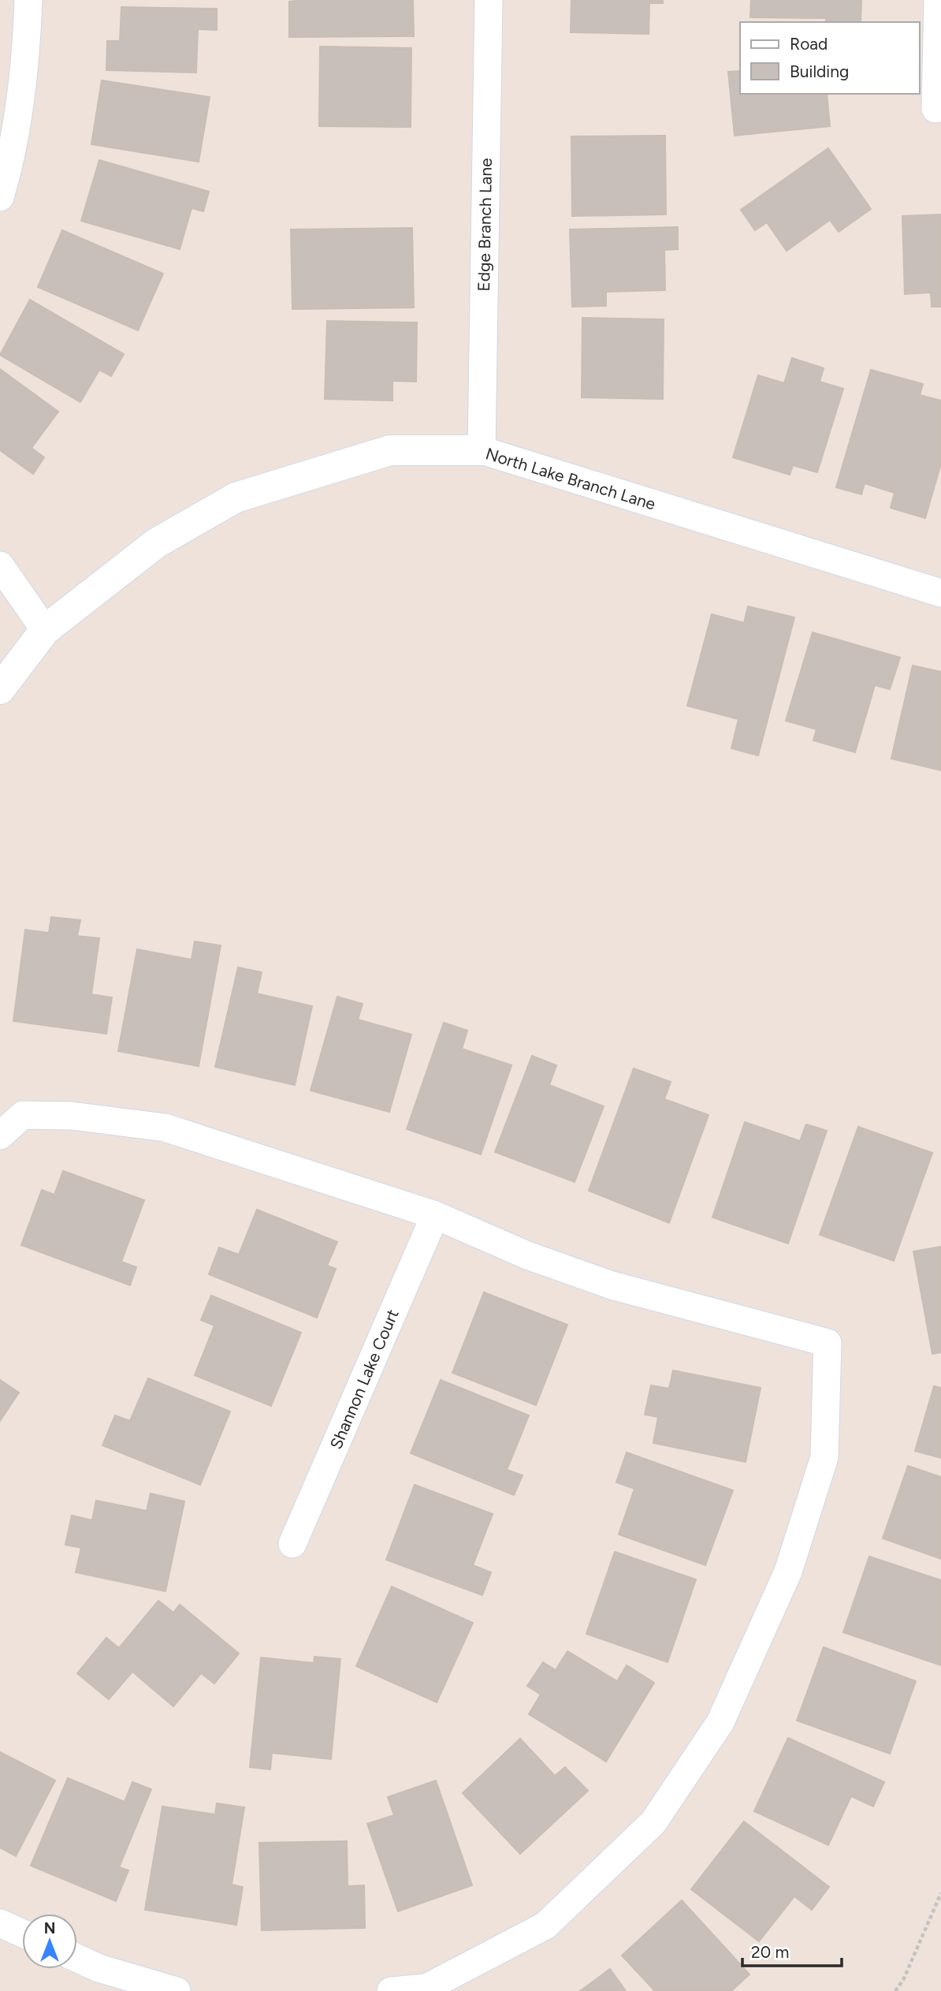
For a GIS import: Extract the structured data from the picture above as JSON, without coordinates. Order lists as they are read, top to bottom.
{
  "streets": {
    "street": ["Edge Branch Lane", "North Lake Branch Lane", "Shannon Lake Court"]
  },
  "crossings": [
    ["Edge Branch Lane", "North Lake Branch Lane"]
  ],
  "legend": ["Road", "Building"],
  "scale_bar": "20 m",
  "north": "top"
}
